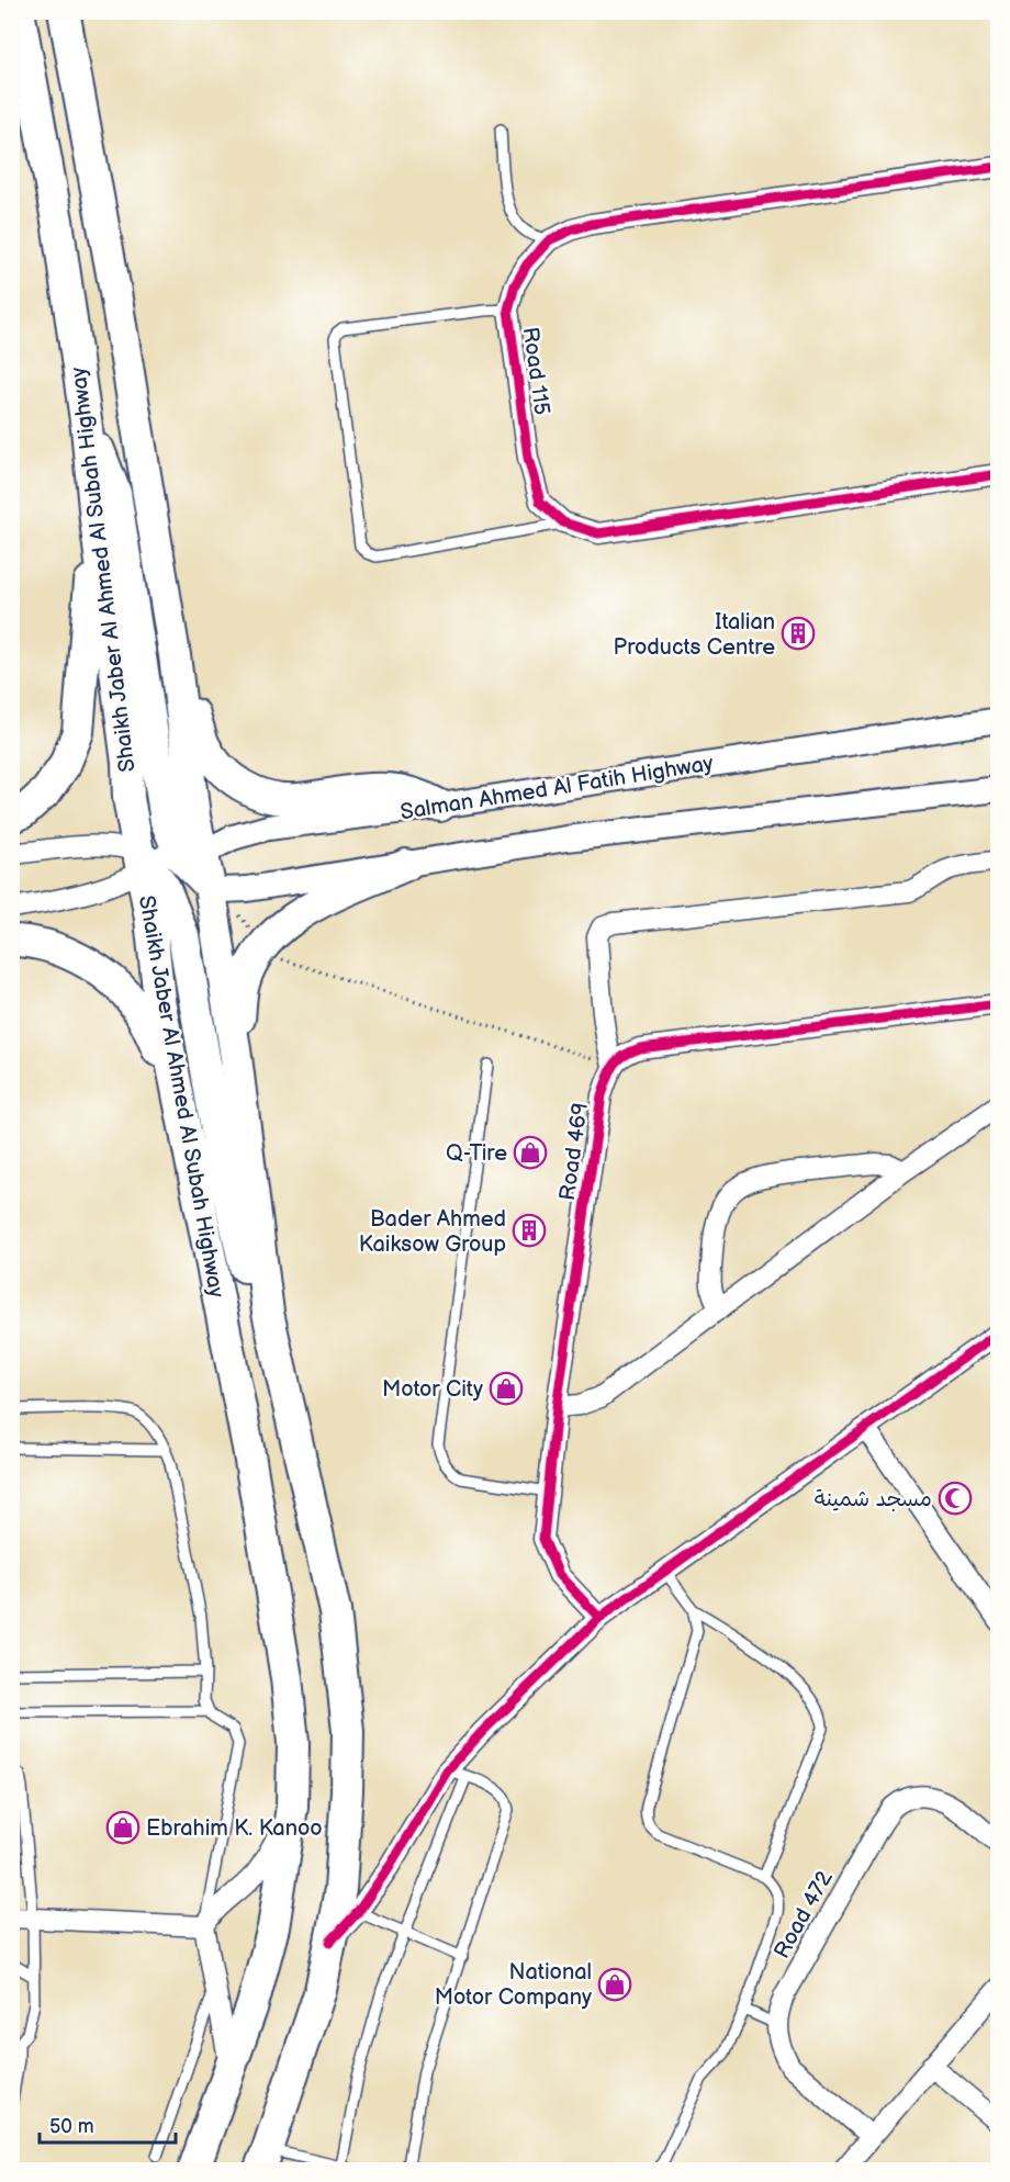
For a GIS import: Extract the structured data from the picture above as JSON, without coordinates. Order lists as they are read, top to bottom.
{
  "streets": {
    "main road": ["Shaikh Jaber Al Ahmed Al Subah Highway"],
    "street": [
      "Road 115",
      "Salman Ahmed Al Fatih Highway",
      "Road 469",
      "Road 472"
    ]
  },
  "crossings": [
    ["Shaikh Jaber Al Ahmed Al Subah Highway", "Salman Ahmed Al Fatih Highway"]
  ],
  "places": {
    "building": ["Italian Products Centre", "Bader Ahmed Kaiksow Group"],
    "shop": [
      "Q-Tire",
      "Motor City",
      "Ebrahim K. Kanoo",
      "National Motor Company"
    ],
    "mosque": ["مسجد شمينة"]
  },
  "scale_bar": "50 m"
}
